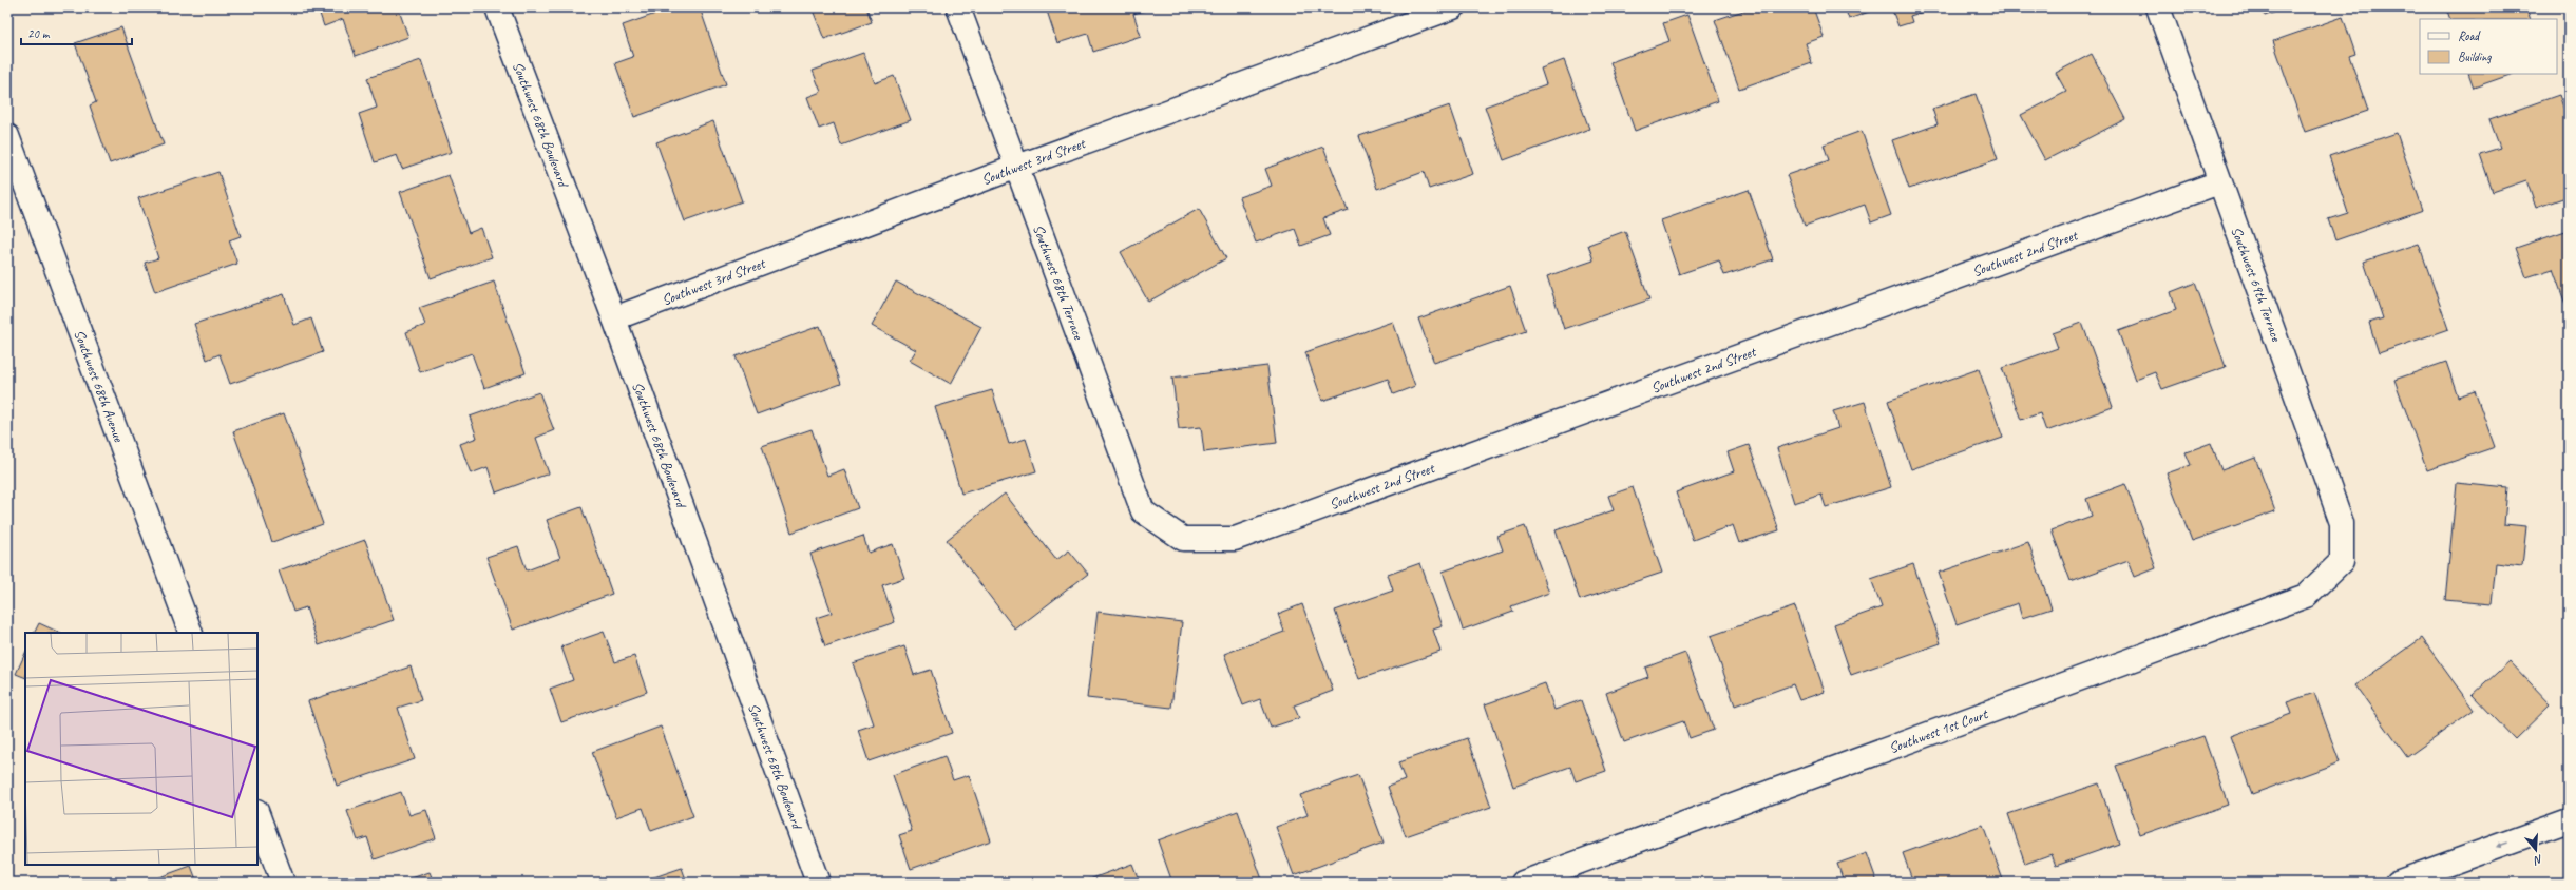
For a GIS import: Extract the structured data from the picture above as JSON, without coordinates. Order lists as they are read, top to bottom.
{
  "streets": {
    "main road": [
      "Southwest 68th Boulevard",
      "Southwest 3rd Street",
      "Southwest 2nd Street",
      "Southwest 68th Terrace",
      "Southwest 69th Terrace",
      "Southwest 68th Avenue",
      "Southwest 1st Court"
    ]
  },
  "crossings": [
    ["Southwest 68th Boulevard", "Southwest 3rd Street"],
    ["Southwest 3rd Street", "Southwest 68th Terrace"],
    ["Southwest 2nd Street", "Southwest 68th Terrace"],
    ["Southwest 2nd Street", "Southwest 69th Terrace"],
    ["Southwest 69th Terrace", "Southwest 1st Court"]
  ],
  "legend": ["Road", "Building"],
  "scale_bar": "20 m",
  "north": "bottom"
}
